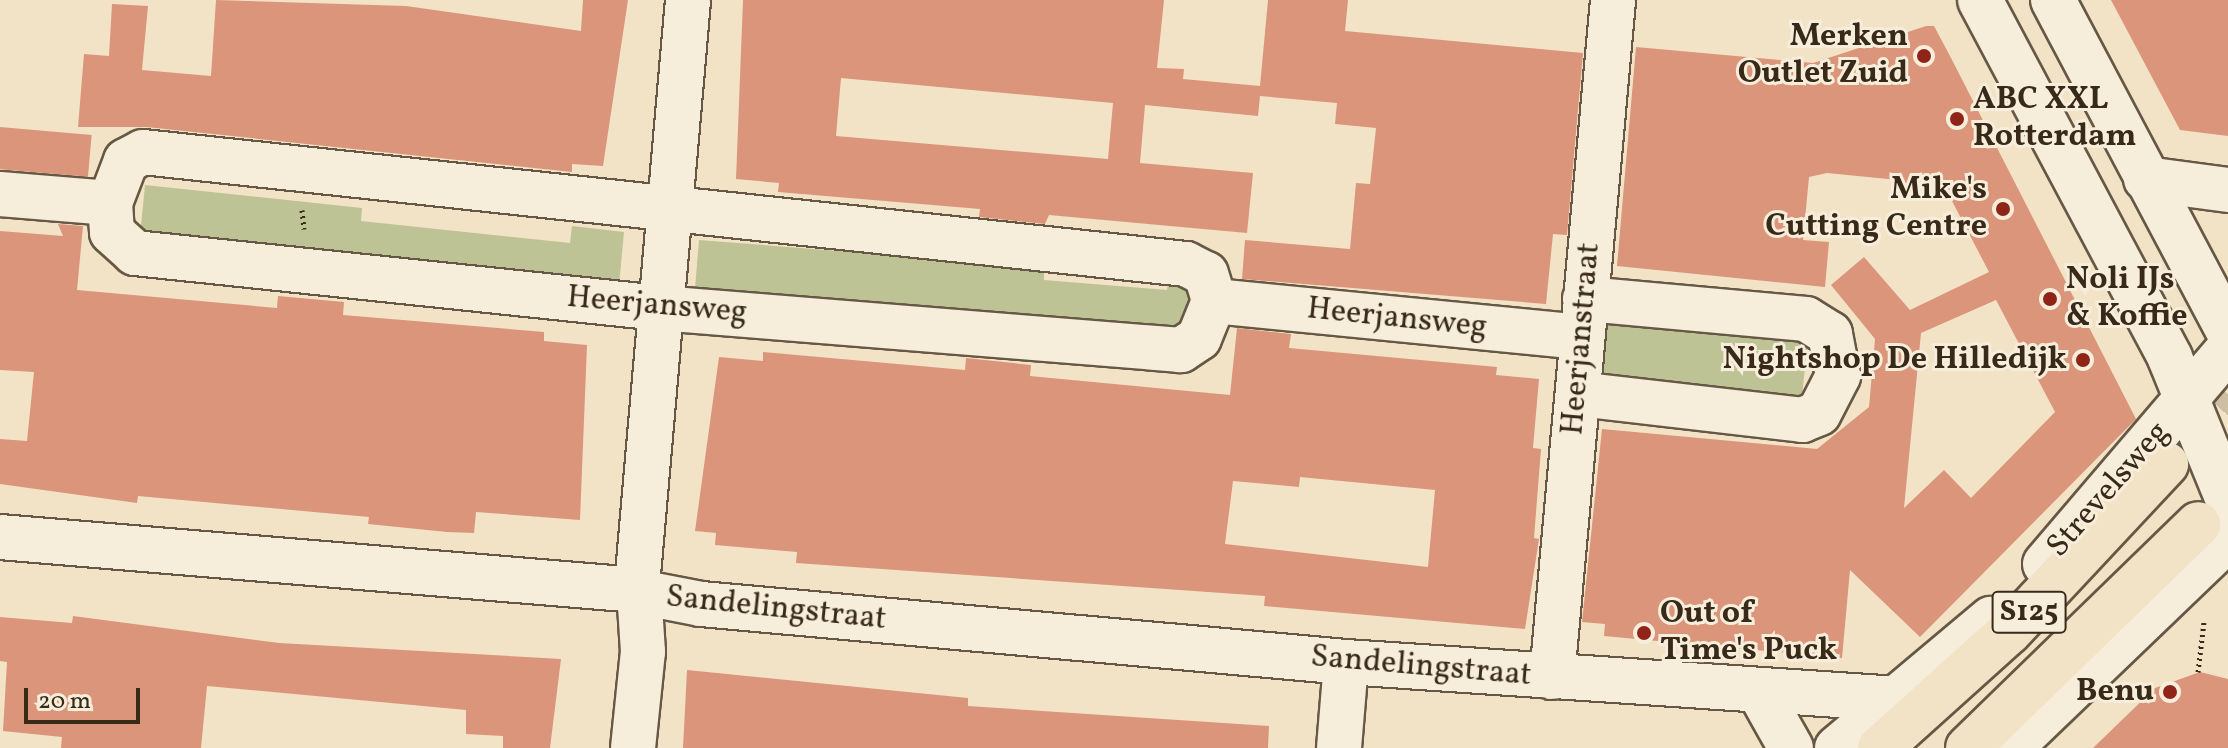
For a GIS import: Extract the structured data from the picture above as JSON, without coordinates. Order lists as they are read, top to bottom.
{
  "streets": {
    "main road": ["Strevelsweg", "S125"],
    "street": ["Heerjansweg", "Heerjanstraat", "Sandelingstraat"]
  },
  "crossings": [
    ["Heerjansweg", "Heerjanstraat"],
    ["Heerjanstraat", "Sandelingstraat"],
    ["Strevelsweg", "Sandelingstraat"]
  ],
  "places": [
    "Merken Outlet Zuid",
    "ABC XXL Rotterdam",
    "Mike's Cutting Centre",
    "Noli IJs & Koffie",
    "Nightshop De Hilledijk",
    "Out of Time's Puck",
    "Benu"
  ],
  "scale_bar": "20 m"
}
